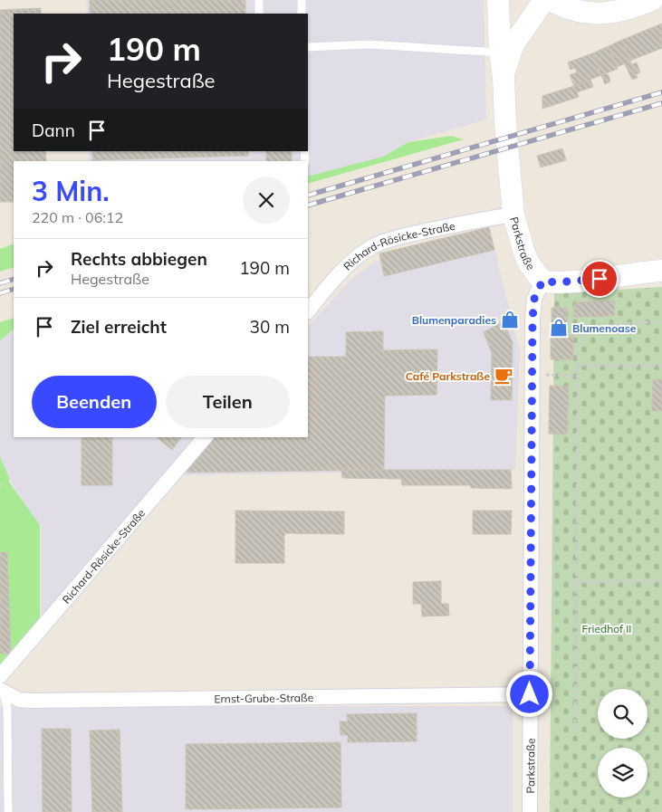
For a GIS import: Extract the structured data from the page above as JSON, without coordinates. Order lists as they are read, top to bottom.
{
  "streets": {
    "street": ["Parkstraße", "Richard-Rösicke-Straße", "Ernst-Grube-Straße"]
  },
  "crossings": [
    ["Parkstraße", "Richard-Rösicke-Straße"],
    ["Parkstraße", "Ernst-Grube-Straße"]
  ],
  "parks": ["Friedhof II"],
  "places": {
    "shop": ["Blumenparadies", "Blumenoase"],
    "cafe": ["Café Parkstraße"]
  },
  "page": {
    "turn": ["190 m", "Hegestraße"],
    "then": "Dann",
    "heading": ["3 Min.", "220 m · 06:12"],
    "list": [
      {
        "name": "Rechts abbiegen",
        "note": "Hegestraße",
        "value": "190 m"
      },
      {
        "name": "Ziel erreicht",
        "value": "30 m"
      }
    ],
    "buttons": ["Beenden", "Teilen"]
  }
}
